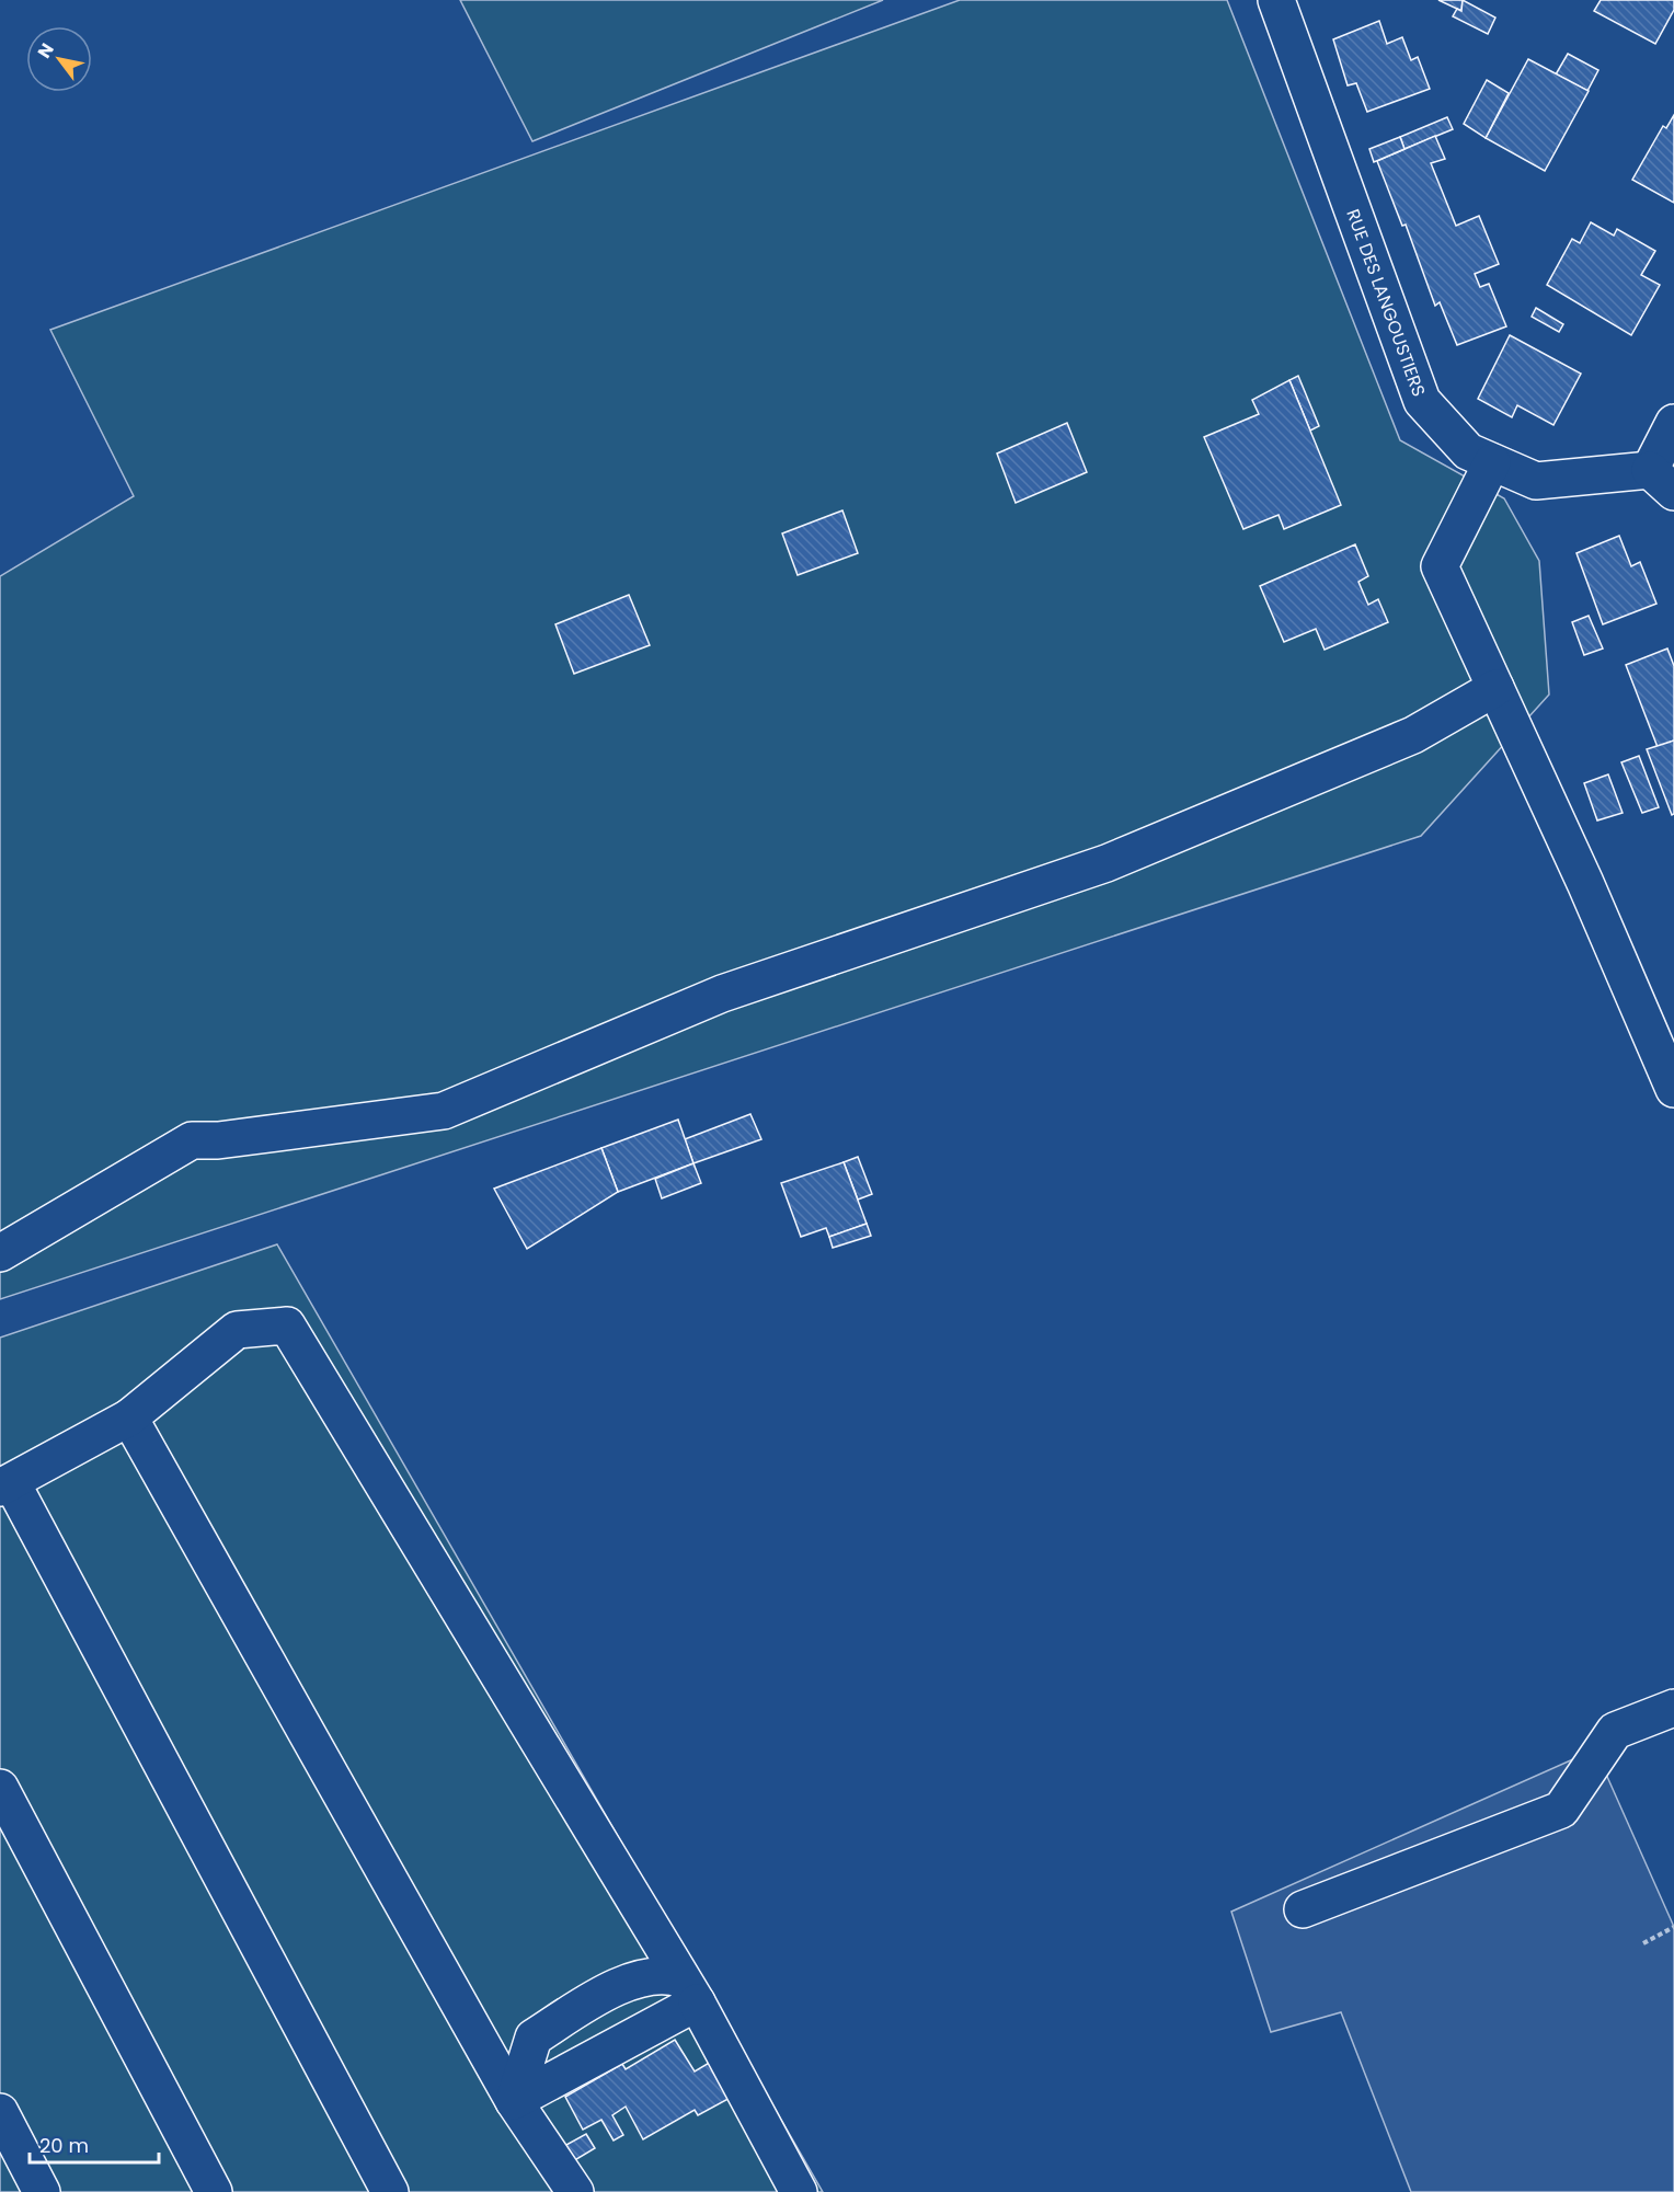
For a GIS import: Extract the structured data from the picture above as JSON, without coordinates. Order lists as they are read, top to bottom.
{
  "streets": {
    "street": ["RUE DES LANGOUSTIERS"]
  },
  "scale_bar": "20 m",
  "north": "top left"
}
